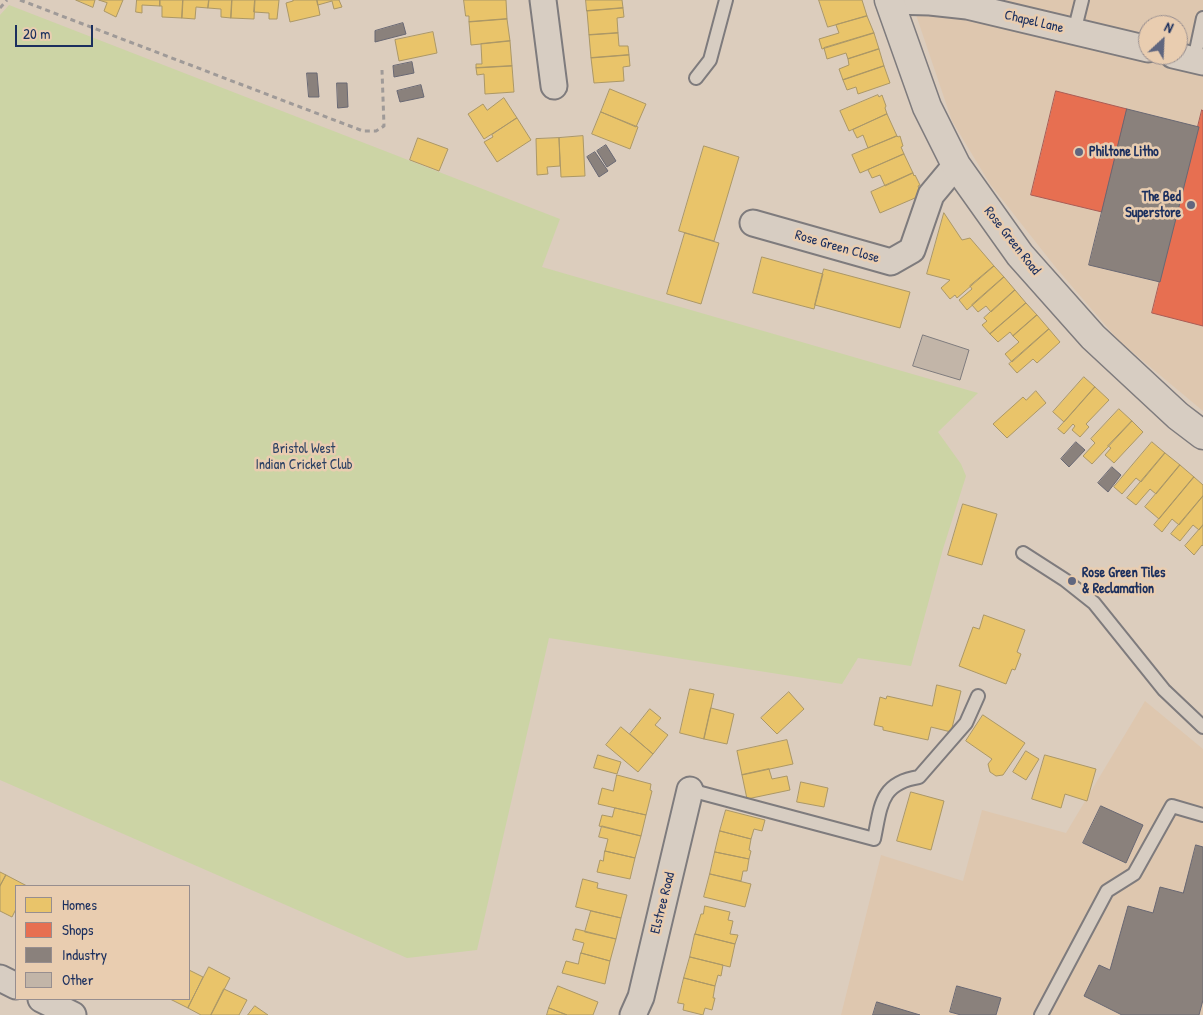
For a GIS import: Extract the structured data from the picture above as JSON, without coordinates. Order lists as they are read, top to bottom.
{
  "streets": {
    "street": [
      "Chapel Lane",
      "Rose Green Road",
      "Rose Green Close",
      "Elstree Road"
    ]
  },
  "crossings": [
    ["Chapel Lane", "Rose Green Road"],
    ["Rose Green Road", "Rose Green Close"]
  ],
  "parks": ["Bristol West Indian Cricket Club"],
  "places": ["Philtone Litho", "The Bed Superstore", "Rose Green Tiles & Reclamation"],
  "legend": [
    "Homes",
    "Shops",
    "Industry",
    "Other"
  ],
  "scale_bar": "20 m",
  "north": "top right"
}
